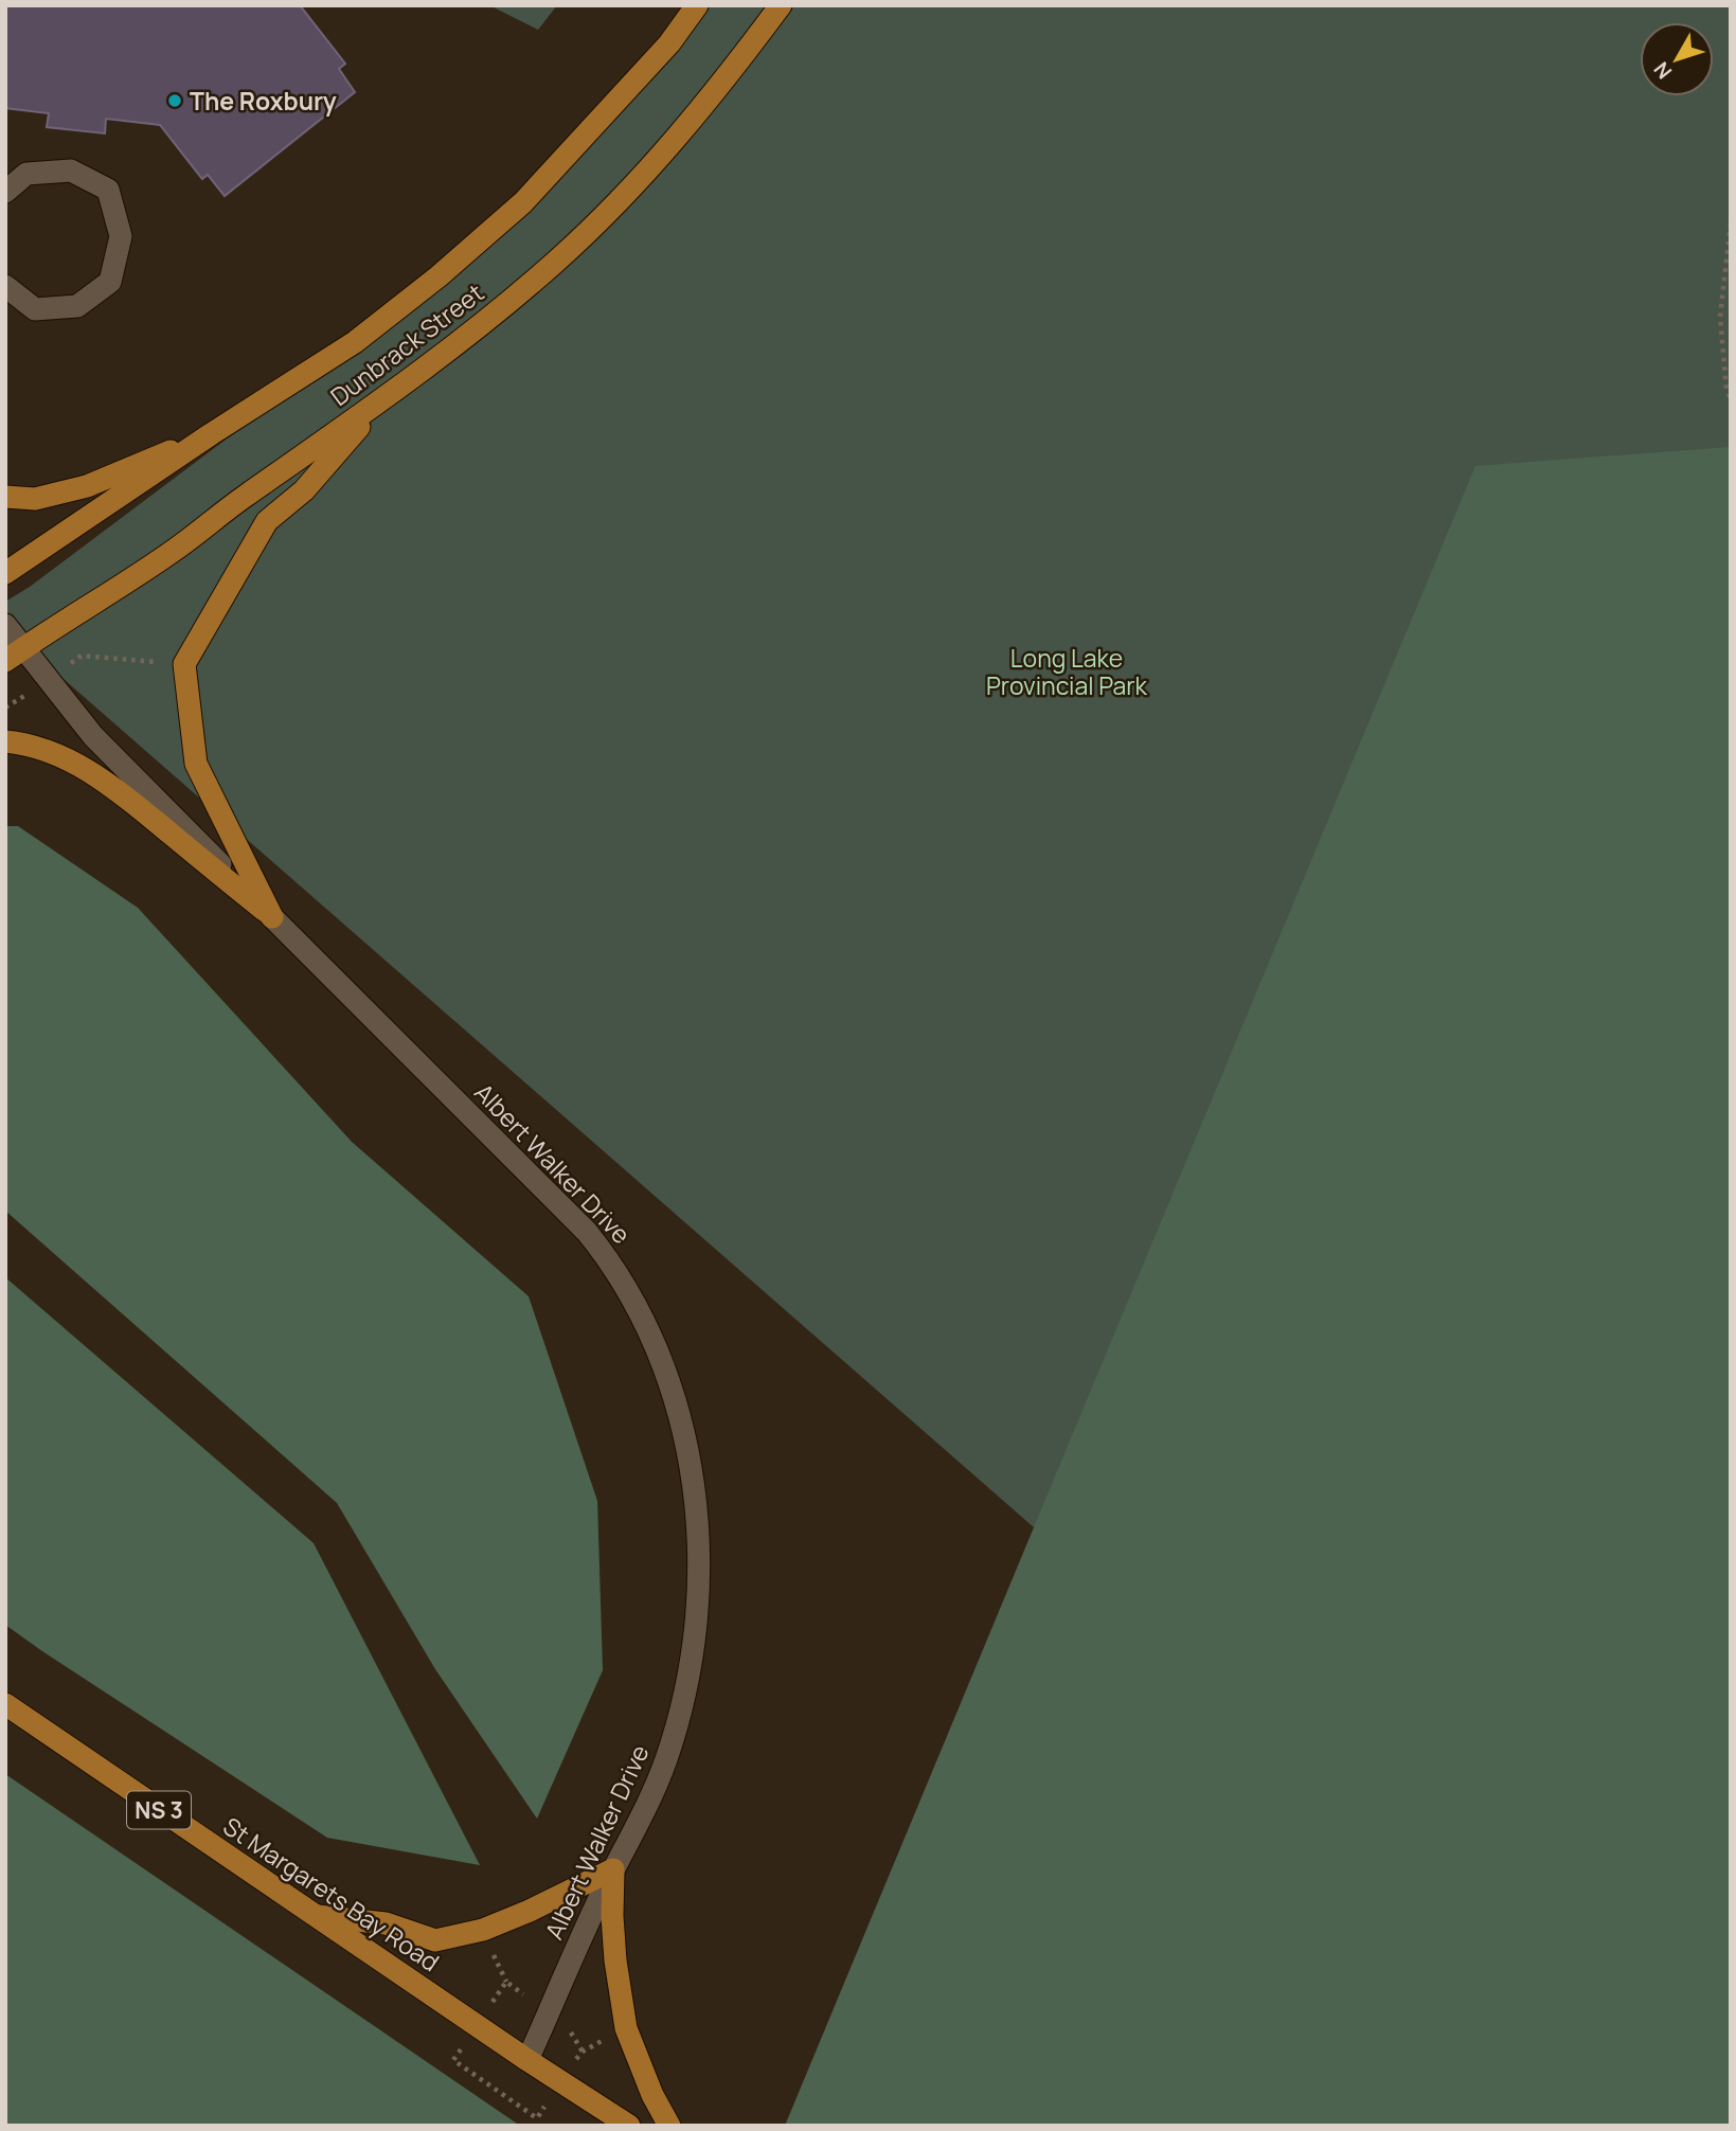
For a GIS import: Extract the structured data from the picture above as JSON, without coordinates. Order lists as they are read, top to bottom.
{
  "streets": {
    "main road": ["Dunbrack Street", "NS 3", "St Margarets Bay Road"],
    "street": ["Albert Walker Drive"]
  },
  "crossings": [
    ["Dunbrack Street", "Albert Walker Drive"],
    ["Albert Walker Drive", "St Margarets Bay Road"]
  ],
  "parks": ["Long Lake Provincial Park"],
  "places": ["The Roxbury"],
  "north": "bottom left"
}
